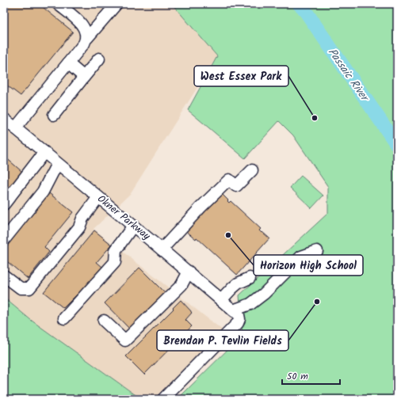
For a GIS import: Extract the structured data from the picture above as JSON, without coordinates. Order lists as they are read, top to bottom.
{
  "streets": {
    "street": ["Okner Parkway"]
  },
  "water": ["Passaic River"],
  "places": ["West Essex Park", "Horizon High School", "Brendan P. Tevlin Fields"],
  "scale_bar": "50 m"
}
